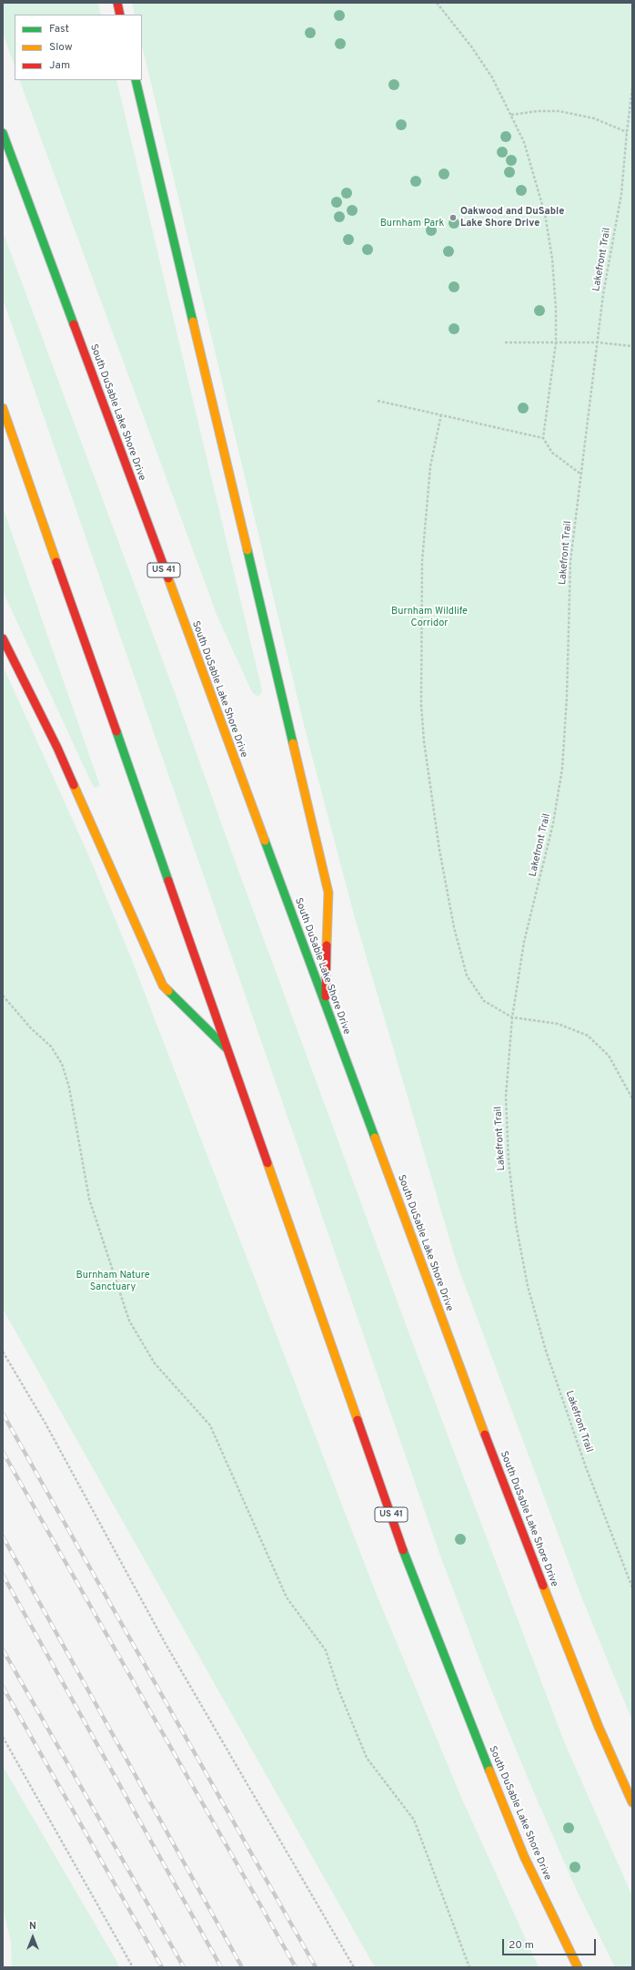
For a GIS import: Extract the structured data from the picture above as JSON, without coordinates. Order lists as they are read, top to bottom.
{
  "streets": {
    "highway": ["South DuSable Lake Shore Drive", "US 41"],
    "path": ["Lakefront Trail"]
  },
  "parks": ["Burnham Park", "Burnham Wildlife Corridor", "Burnham Nature Sanctuary"],
  "places": ["Oakwood and DuSable Lake Shore Drive"],
  "legend": ["Fast", "Slow", "Jam"],
  "scale_bar": "20 m",
  "north": "top"
}
